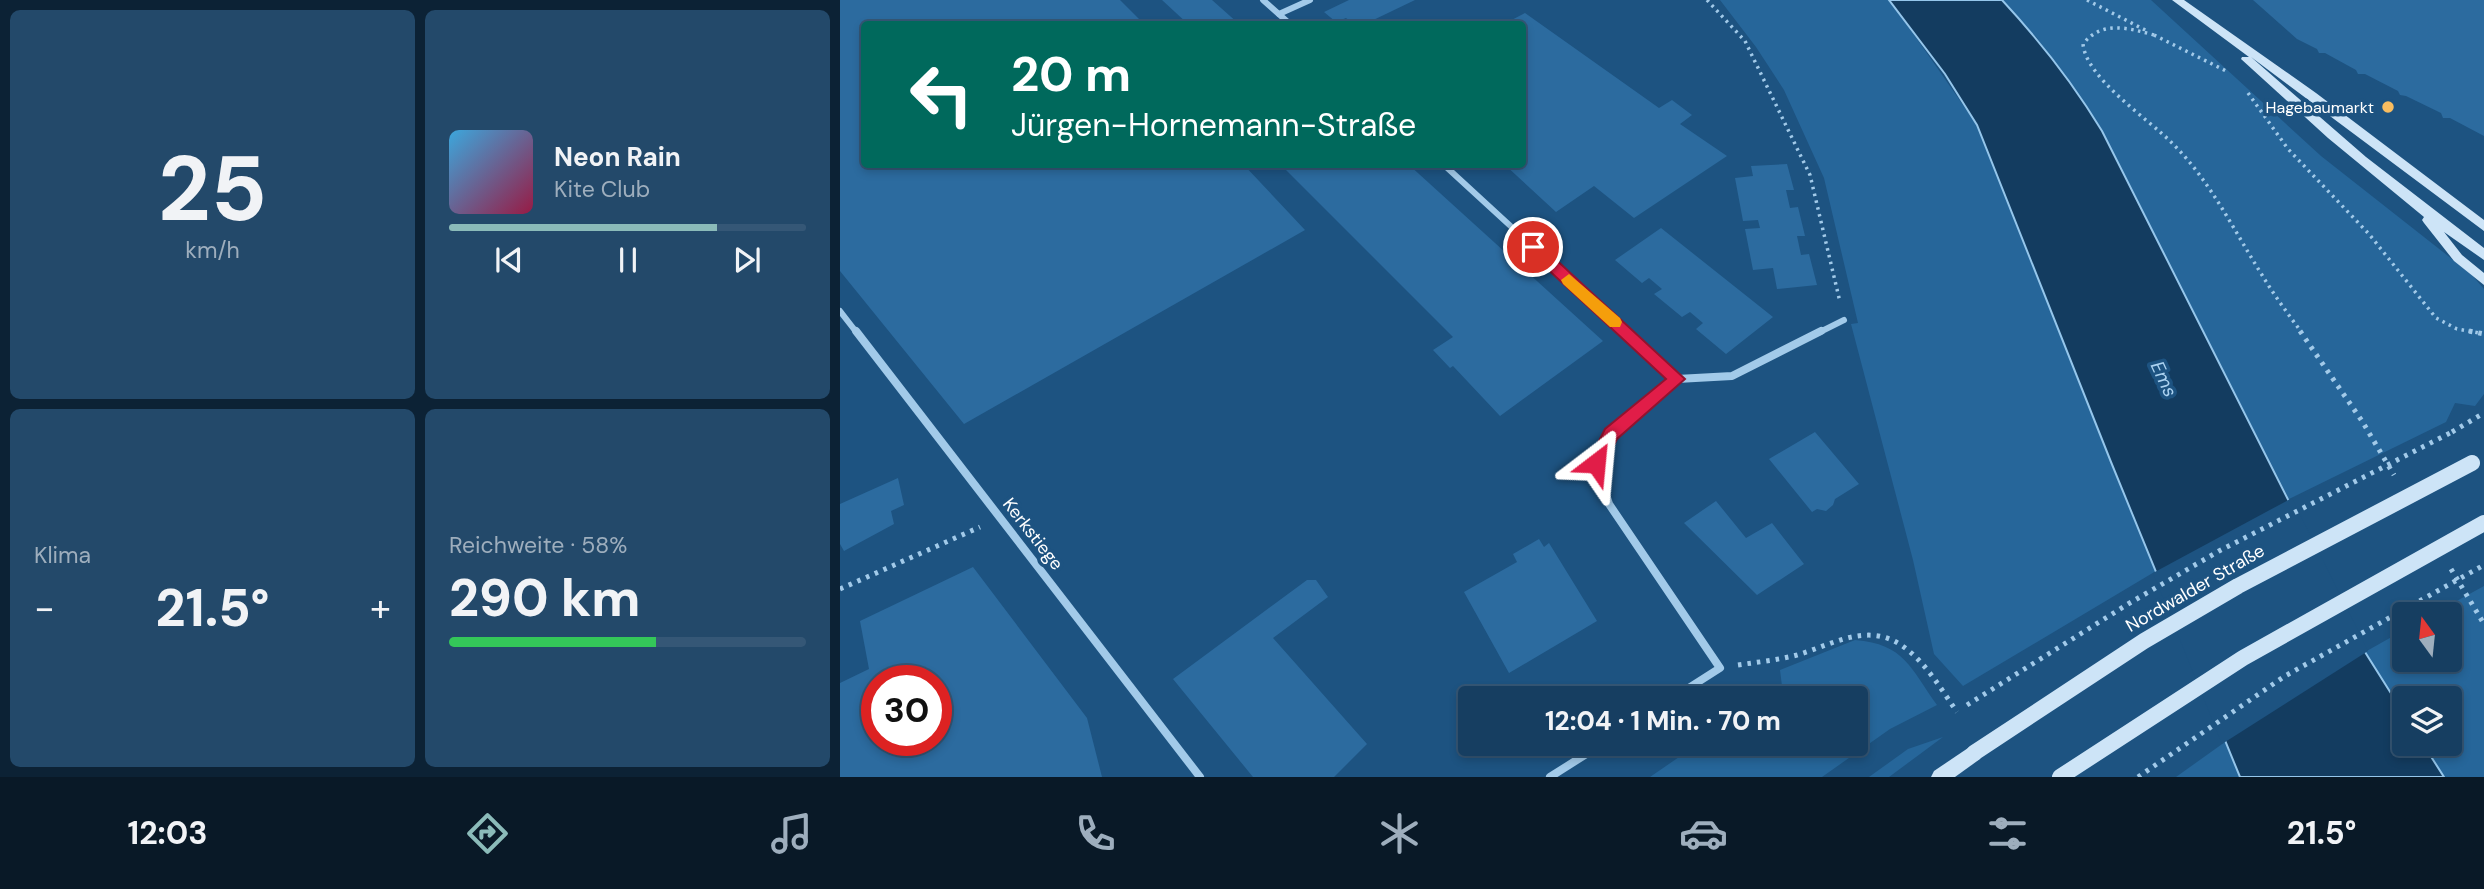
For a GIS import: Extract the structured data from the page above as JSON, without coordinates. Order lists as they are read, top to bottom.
{
  "streets": {
    "main road": ["Nordwalder Straße"],
    "street": ["Kerkstiege"]
  },
  "water": ["Ems"],
  "places": ["Hagebaumarkt"],
  "north": "top",
  "page": {
    "tile": [
      ["25", "km/h"],
      "Klima",
      ["Reichweite · 58%", "290 km"]
    ],
    "turn": ["20 m", "Jürgen-Hornemann-Straße"],
    "song": ["Neon Rain", "Kite Club"],
    "heat": ["−", "21.5°", "+"],
    "limit": "30",
    "trip": "12:04 · 1 Min. · 70 m",
    "tabs": ["12:03", "21.5°"]
  }
}
